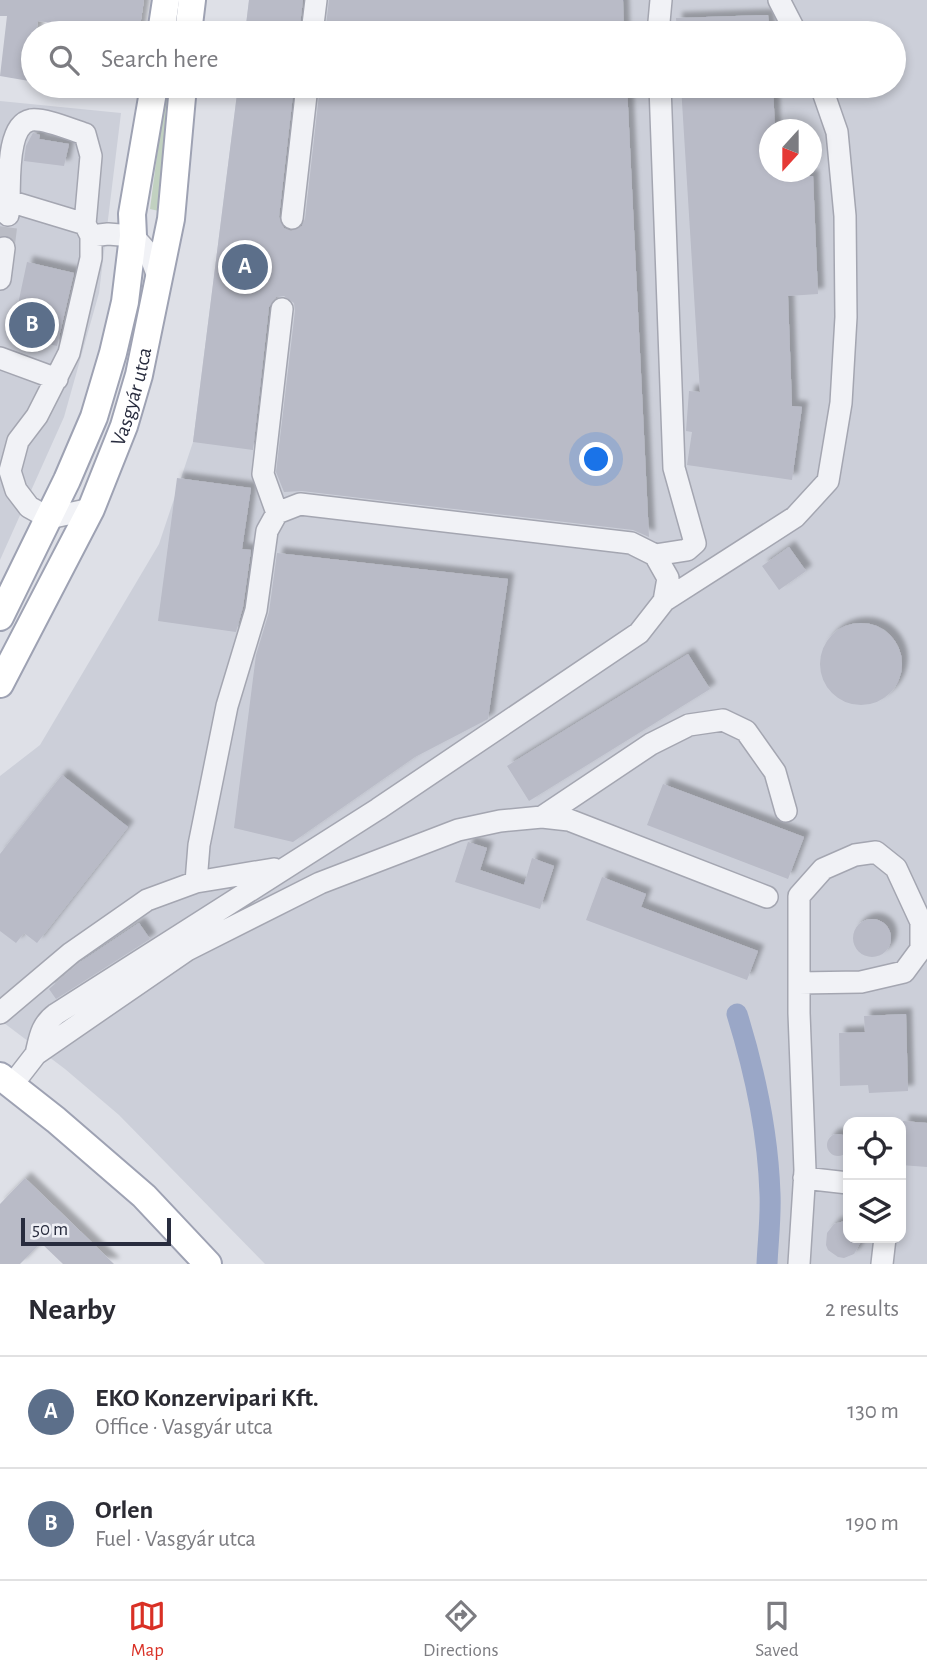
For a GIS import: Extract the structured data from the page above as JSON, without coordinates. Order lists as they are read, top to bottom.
{
  "streets": {
    "main road": ["Vasgyár utca"]
  },
  "scale_bar": "50 m",
  "north": "bottom",
  "page": {
    "search": "Search here",
    "pins": ["A", "B"],
    "scale": "50 m",
    "heading": ["Nearby", "2 results"],
    "list": [
      {
        "mark": "A",
        "name": "EKO Konzervipari Kft.",
        "note": "Office · Vasgyár utca",
        "value": "130 m"
      },
      {
        "mark": "B",
        "name": "Orlen",
        "note": "Fuel · Vasgyár utca",
        "value": "190 m"
      }
    ],
    "nav": ["Map", "Directions", "Saved"]
  }
}
